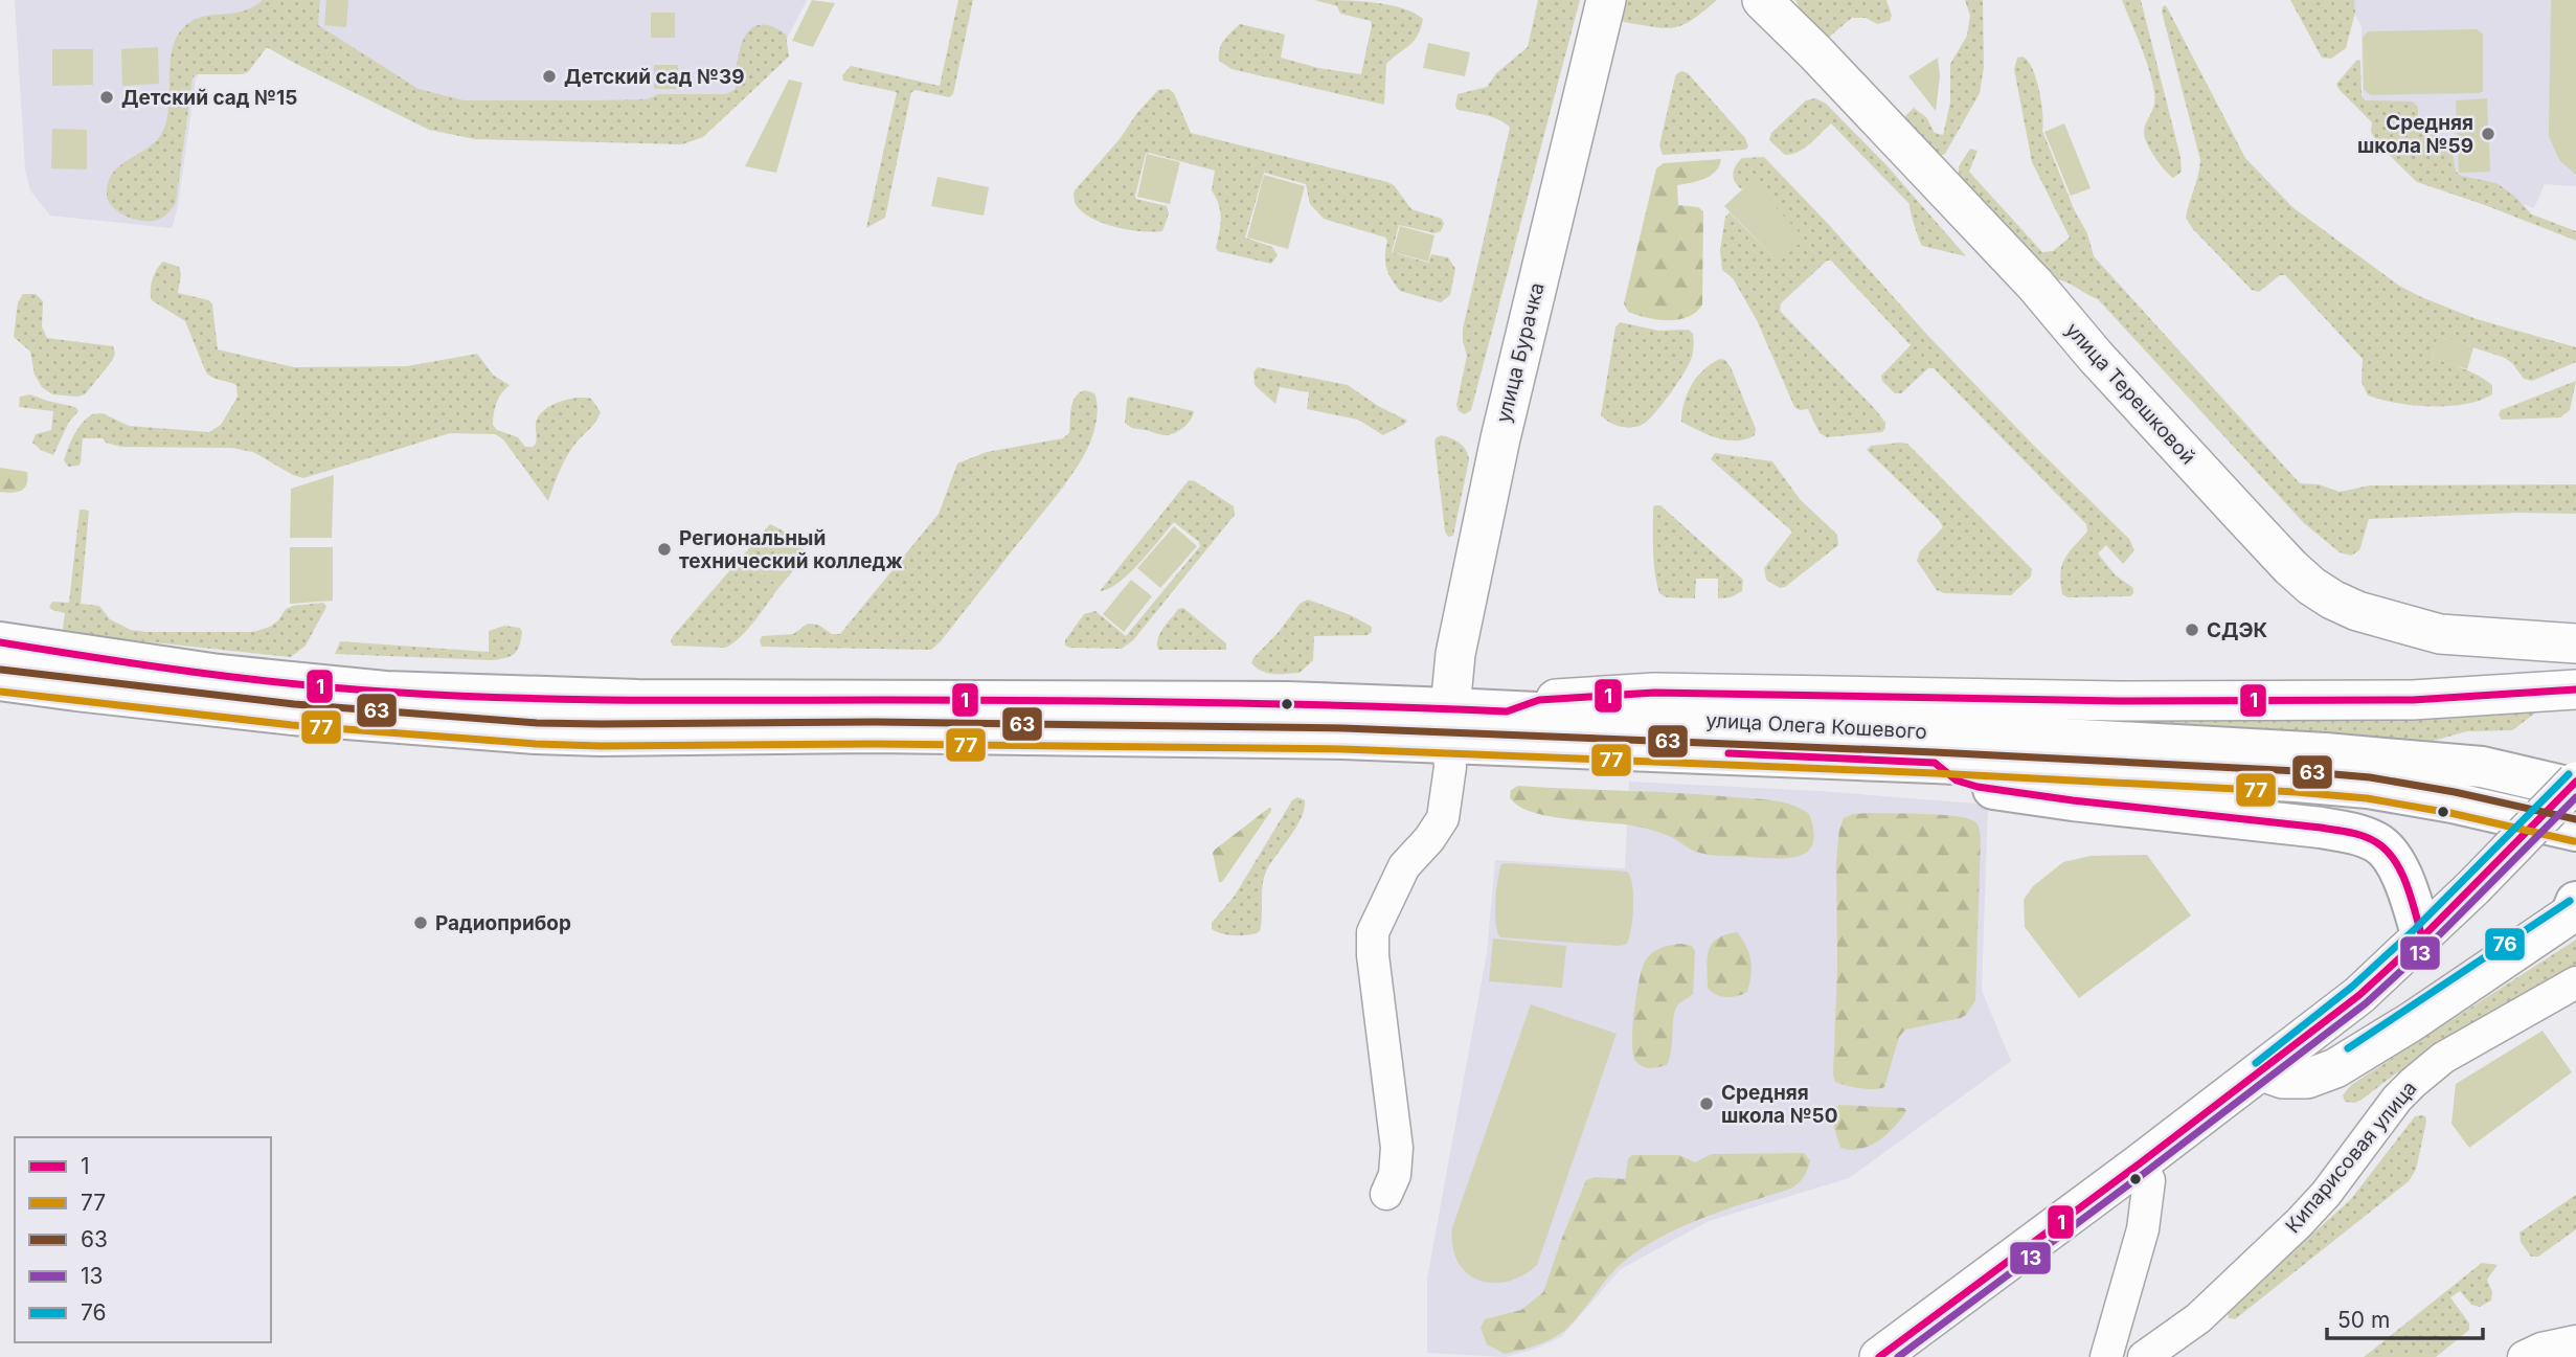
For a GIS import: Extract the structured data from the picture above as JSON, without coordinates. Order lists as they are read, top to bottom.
{
  "streets": {
    "highway": ["улица Олега Кошевого"],
    "main road": ["улица Бурачка", "улица Терешковой"],
    "street": ["Кипарисовая улица"]
  },
  "crossings": [
    ["улица Бурачка", "улица Олега Кошевого"]
  ],
  "places": [
    "Детский сад №39",
    "Детский сад №15",
    "Средняя школа №59",
    "Региональный технический колледж",
    "СДЭК",
    "Радиоприбор",
    "Средняя школа №50"
  ],
  "lines": [
    "transit line 1",
    "transit line 63",
    "transit line 77",
    "transit line 76",
    "transit line 13"
  ],
  "legend": [
    "1",
    "77",
    "63",
    "13",
    "76"
  ],
  "scale_bar": "50 m"
}
